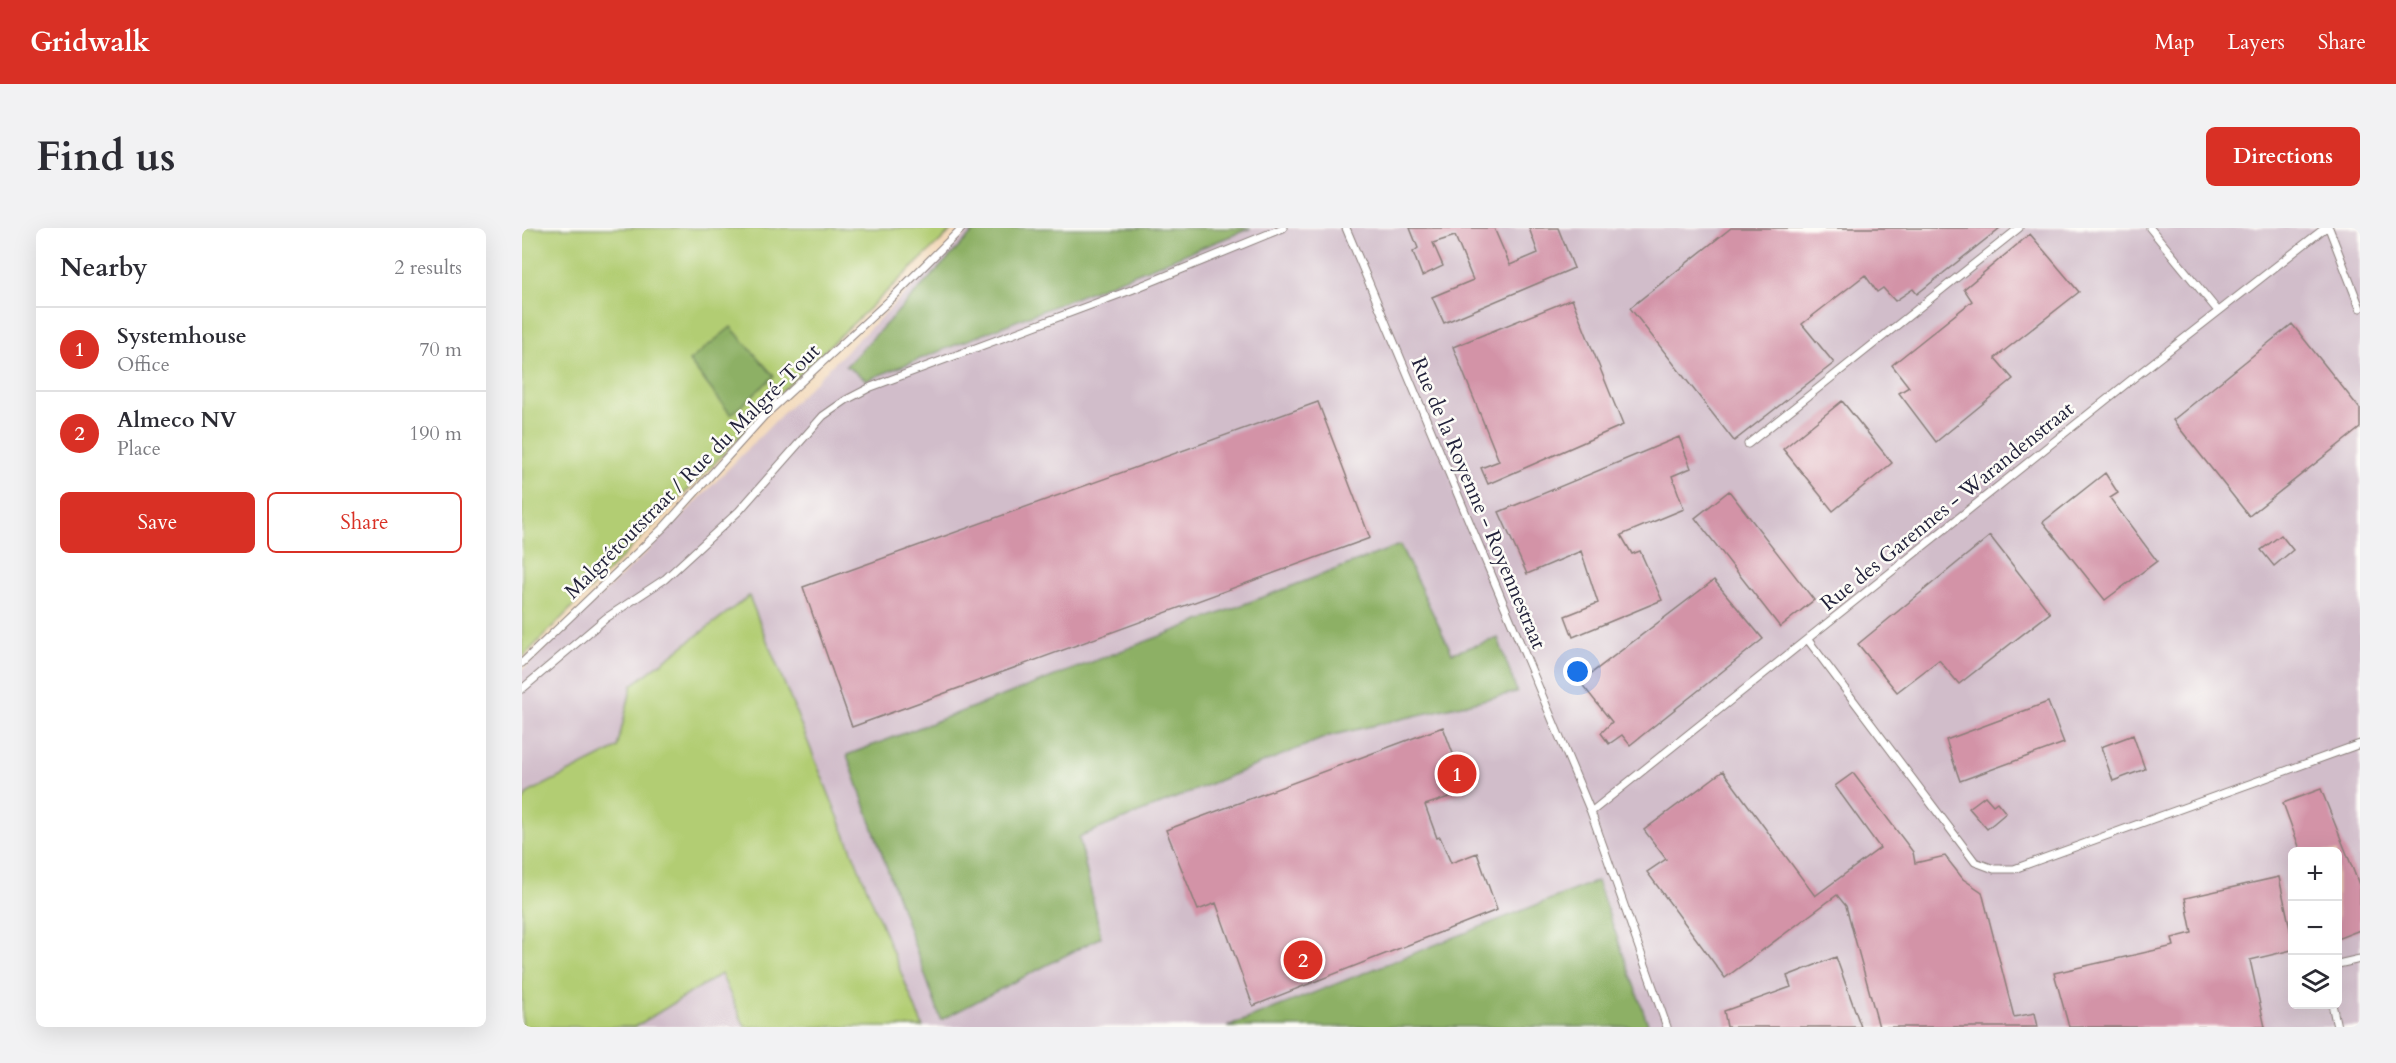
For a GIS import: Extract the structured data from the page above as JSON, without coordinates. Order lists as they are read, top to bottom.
{
  "streets": {
    "lane": ["Malgrétoutstraat / Rue du Malgré-Tout", "Rue de la Royenne - Royennestraat", "Rue des Garennes - Warandenstraat"]
  },
  "crossings": [
    ["Rue de la Royenne - Royennestraat", "Rue des Garennes - Warandenstraat"]
  ],
  "page": {
    "header": "Gridwalk",
    "nav": ["Map", "Layers", "Share"],
    "buttons": [
      "Directions",
      ["Save", "Share"]
    ],
    "title": "Find us",
    "heading": ["Nearby", "2 results"],
    "list": [
      {
        "mark": "1",
        "name": "Systemhouse",
        "note": "Office",
        "value": "70 m"
      },
      {
        "mark": "2",
        "name": "Almeco NV",
        "note": "Place",
        "value": "190 m"
      }
    ],
    "pins": ["1", "2"],
    "map_buttons": ["+", "−"]
  }
}
